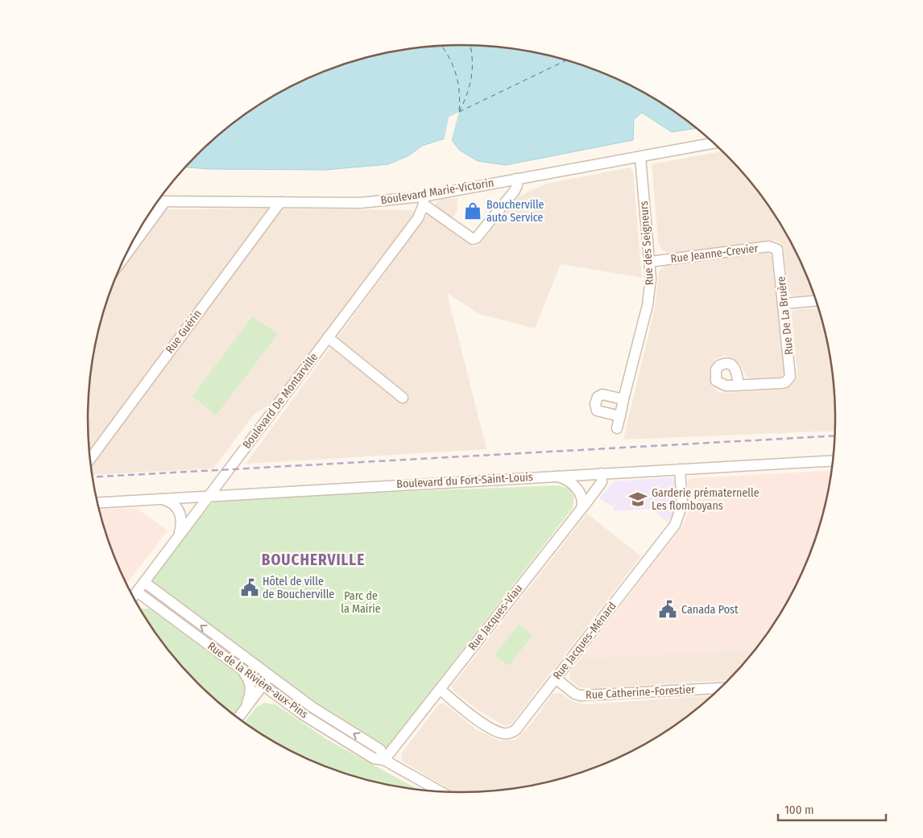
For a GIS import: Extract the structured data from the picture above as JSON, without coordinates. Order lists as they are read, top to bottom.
{
  "streets": {
    "street": [
      "Boulevard Marie-Victorin",
      "Rue des Seigneurs",
      "Rue Jeanne-Crevier",
      "Rue De La Bruère",
      "Rue Guérin",
      "Boulevard De Montarville",
      "Boulevard du Fort-Saint-Louis",
      "Rue Jacques-Viau",
      "Rue Jacques-Ménard",
      "Rue de la Rivière-aux-Pins",
      "Rue Catherine-Forestier"
    ]
  },
  "crossings": [
    ["Boulevard Marie-Victorin", "Rue des Seigneurs"],
    ["Boulevard Marie-Victorin", "Rue Guérin"],
    ["Boulevard Marie-Victorin", "Boulevard De Montarville"],
    ["Rue des Seigneurs", "Rue Jeanne-Crevier"],
    ["Rue Jeanne-Crevier", "Rue De La Bruère"],
    ["Boulevard De Montarville", "Boulevard du Fort-Saint-Louis"],
    ["Boulevard De Montarville", "Rue de la Rivière-aux-Pins"],
    ["Boulevard du Fort-Saint-Louis", "Rue Jacques-Viau"],
    ["Boulevard du Fort-Saint-Louis", "Rue Jacques-Ménard"],
    ["Rue Jacques-Viau", "Rue Jacques-Ménard"],
    ["Rue Jacques-Viau", "Rue de la Rivière-aux-Pins"],
    ["Rue Jacques-Ménard", "Rue Catherine-Forestier"]
  ],
  "districts": ["BOUCHERVILLE"],
  "parks": ["Parc de la Mairie"],
  "places": {
    "shop": ["Boucherville auto Service"],
    "school or university": ["Garderie prématernelle Les flomboyans"],
    "public building": ["Hôtel de ville de Boucherville", "Canada Post"]
  },
  "scale_bar": "100 m"
}
